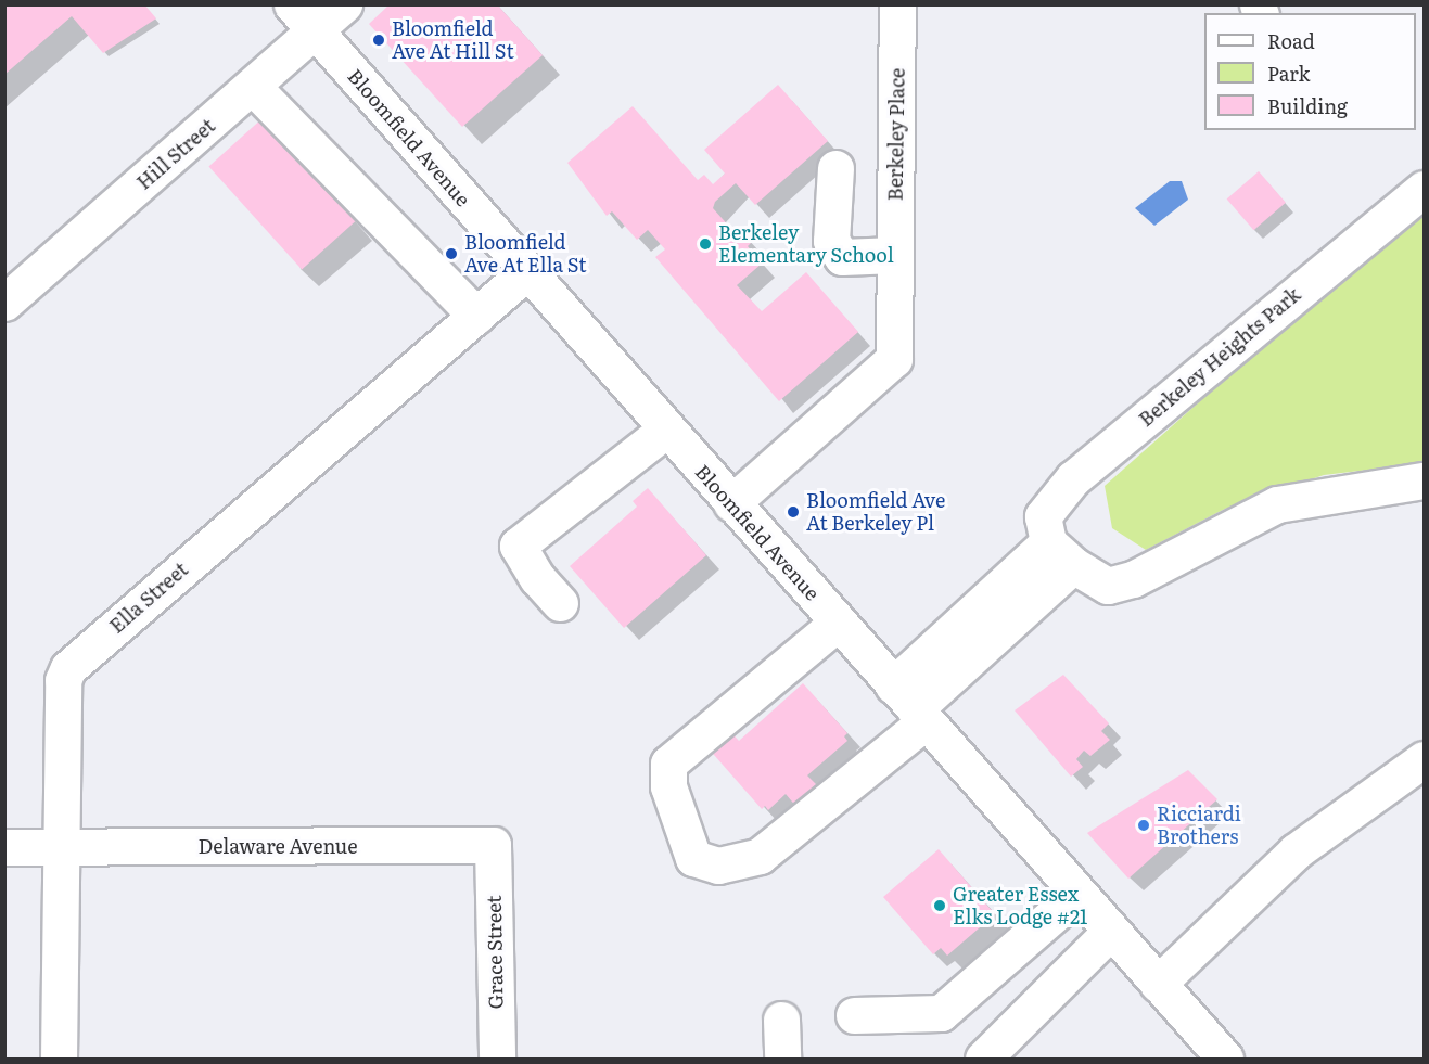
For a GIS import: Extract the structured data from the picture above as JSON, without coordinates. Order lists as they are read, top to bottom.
{
  "streets": {
    "street": [
      "Berkeley Place",
      "Bloomfield Avenue",
      "Hill Street",
      "Berkeley Heights Park",
      "Ella Street",
      "Delaware Avenue",
      "Grace Street"
    ]
  },
  "crossings": [
    ["Berkeley Place", "Bloomfield Avenue"],
    ["Bloomfield Avenue", "Hill Street"],
    ["Bloomfield Avenue", "Ella Street"],
    ["Ella Street", "Delaware Avenue"],
    ["Delaware Avenue", "Grace Street"]
  ],
  "places": [
    "Bloomfield Ave At Hill St",
    "Berkeley Elementary School",
    "Bloomfield Ave At Ella St",
    "Bloomfield Ave At Berkeley Pl",
    "Ricciardi Brothers",
    "Greater Essex Elks Lodge #21"
  ],
  "legend": ["Road", "Park", "Building"]
}
